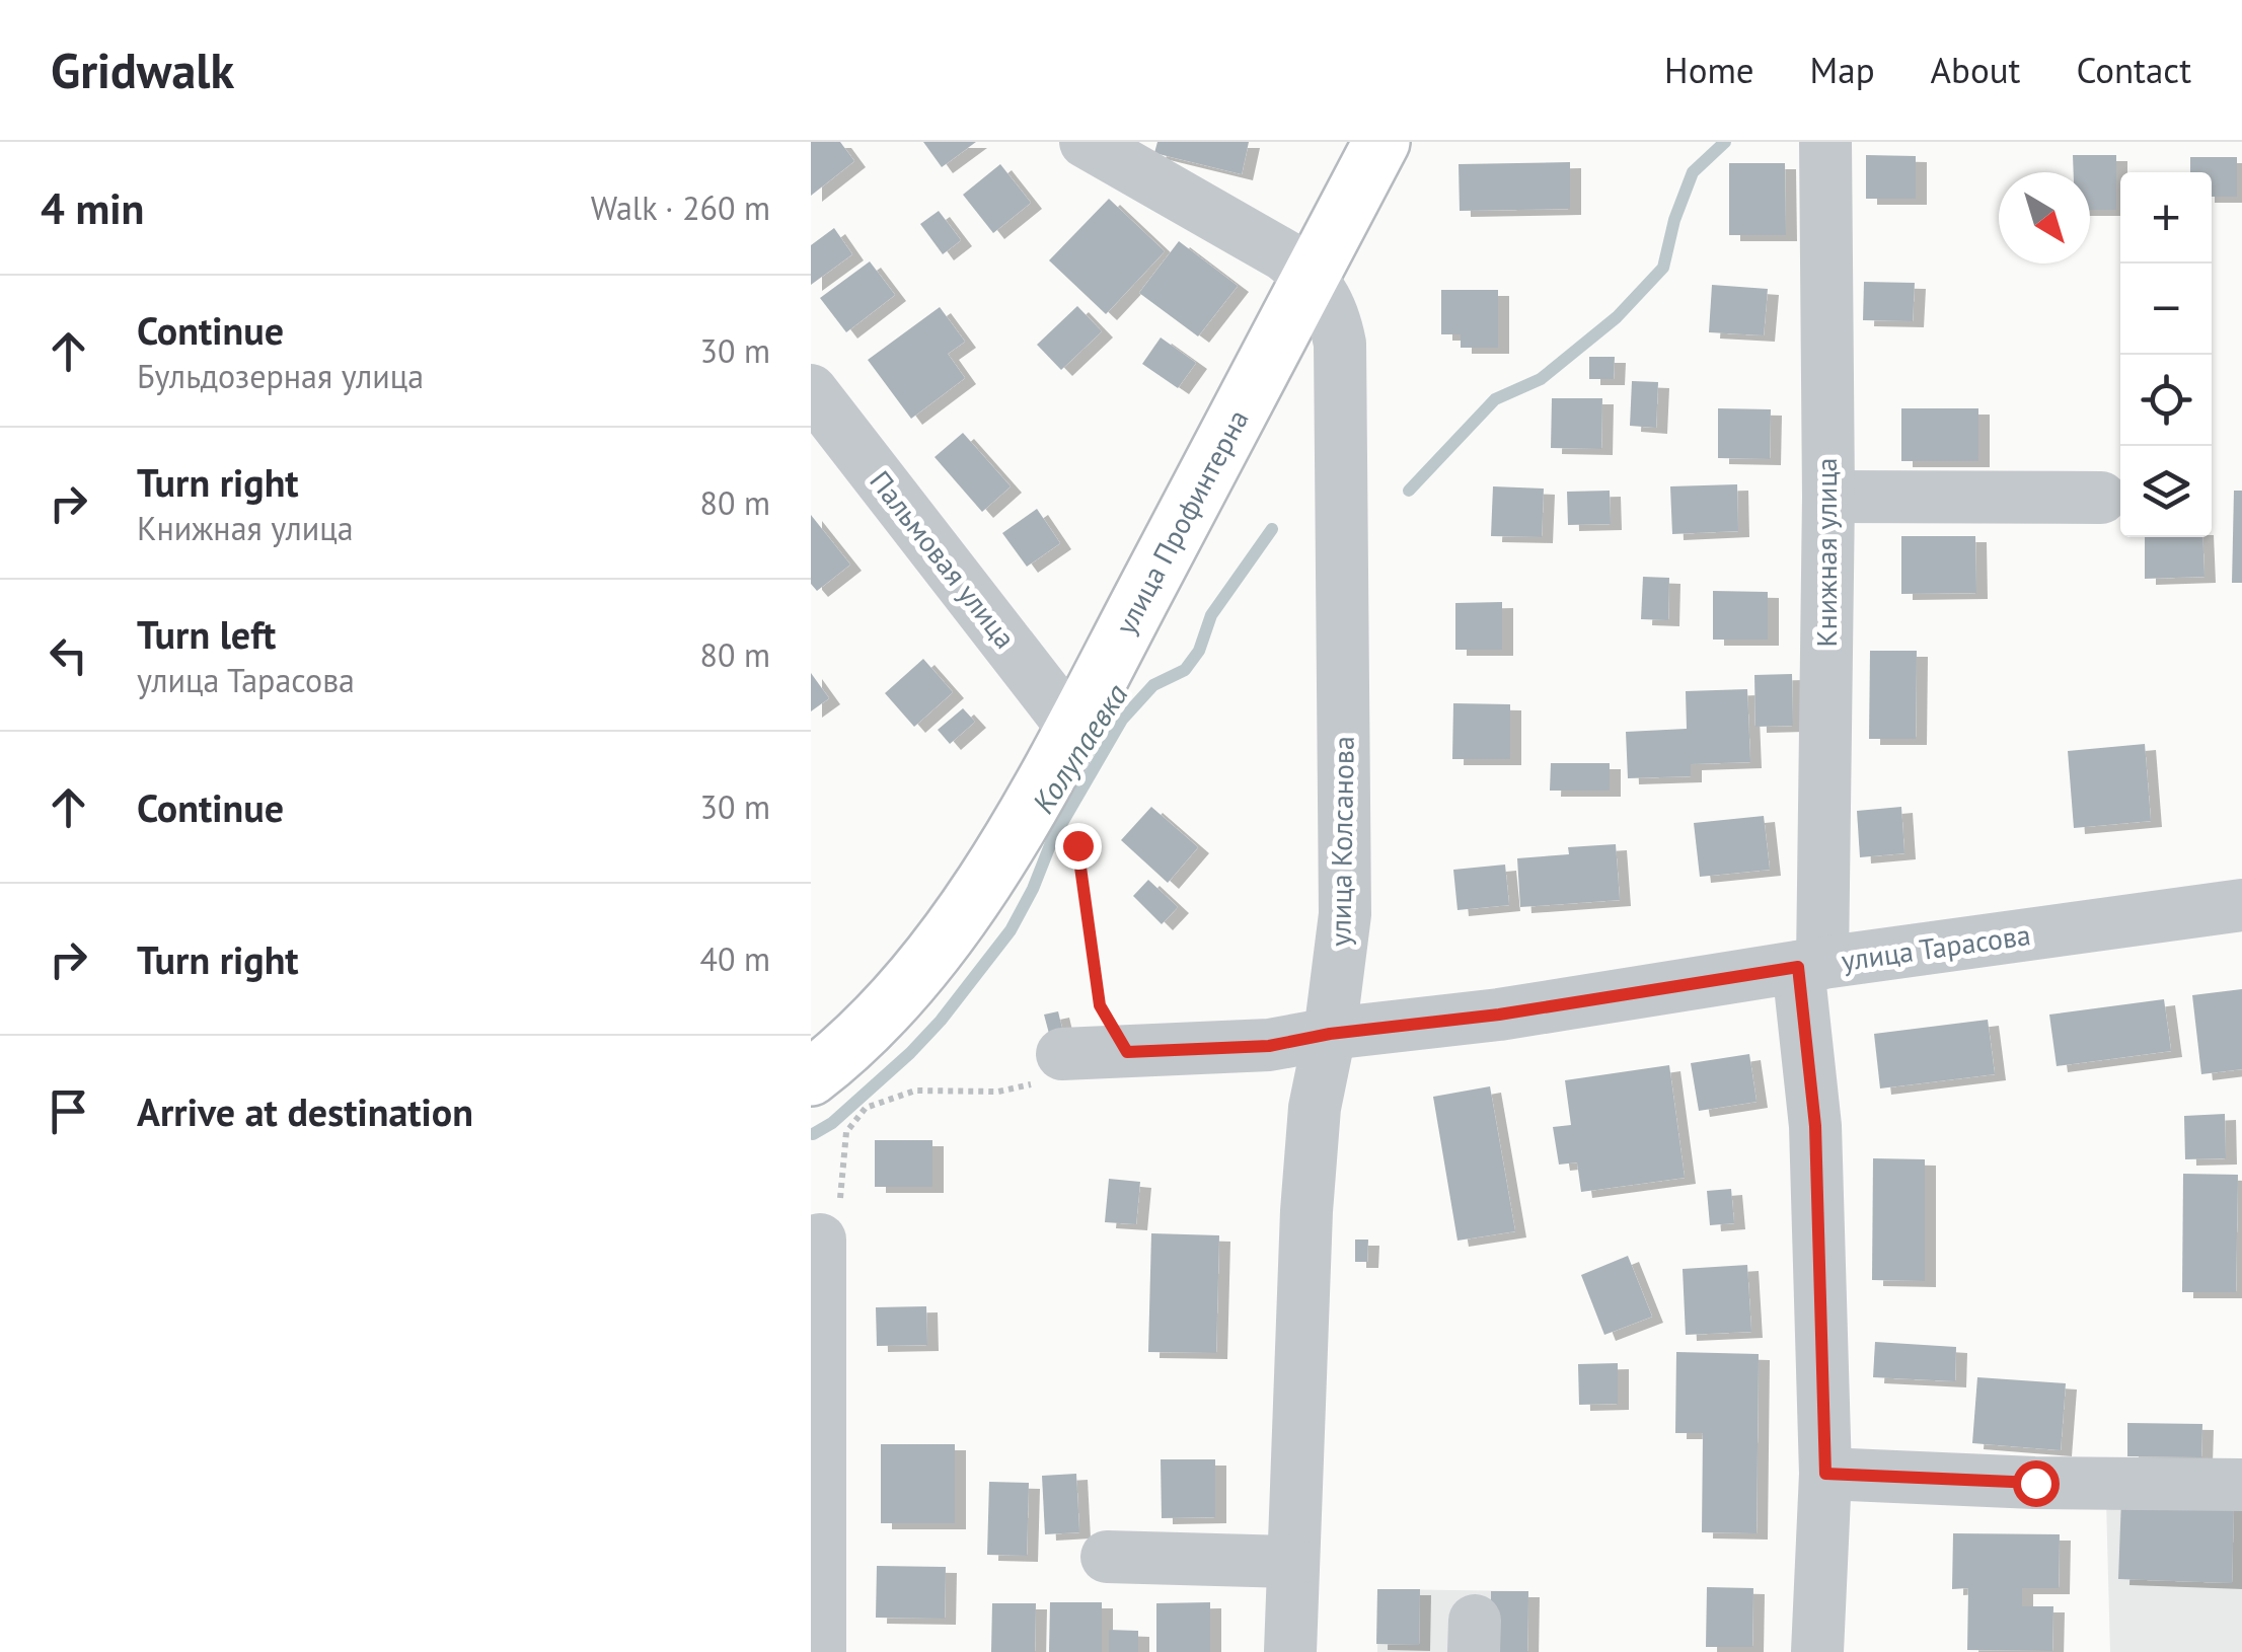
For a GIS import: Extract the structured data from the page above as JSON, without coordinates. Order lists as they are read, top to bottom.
{
  "streets": {
    "main road": ["улица Профинтерна"],
    "street": [
      "Книжная улица",
      "Пальмовая улица",
      "улица Колсанова",
      "улица Тарасова"
    ]
  },
  "crossings": [
    ["улица Профинтерна", "Пальмовая улица"],
    ["улица Профинтерна", "улица Колсанова"],
    ["Книжная улица", "улица Тарасова"],
    ["улица Колсанова", "улица Тарасова"]
  ],
  "water": ["Колупаевка"],
  "north": "bottom right",
  "page": {
    "header": "Gridwalk",
    "nav": [
      "Home",
      "Map",
      "About",
      "Contact"
    ],
    "heading": ["4 min", "Walk · 260 m"],
    "map_buttons": ["+", "−"],
    "list": [
      ["Continue", "Бульдозерная улица", "30 m"],
      ["Turn right", "Книжная улица", "80 m"],
      ["Turn left", "улица Тарасова", "80 m"],
      ["Continue", "30 m"],
      ["Turn right", "40 m"],
      "Arrive at destination"
    ]
  }
}
